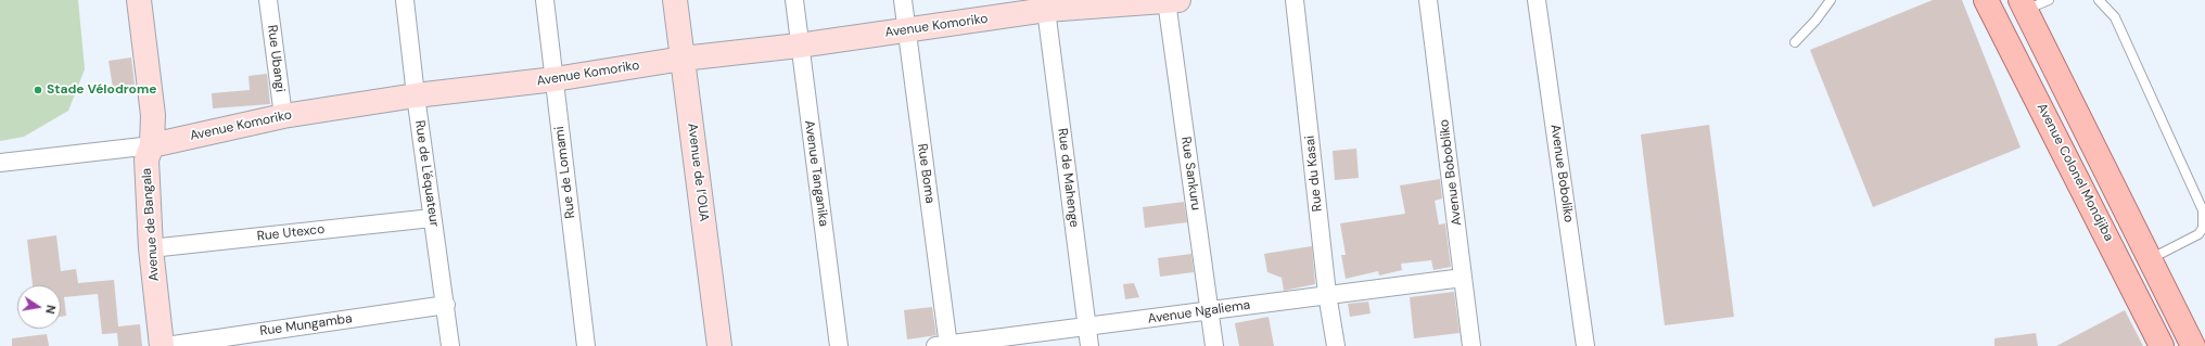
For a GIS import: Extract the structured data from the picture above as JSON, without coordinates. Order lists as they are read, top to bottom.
{
  "streets": {
    "main road": ["Avenue Colonel Mondjiba"],
    "street": [
      "Avenue Komoriko",
      "Rue Ubangi",
      "Rue de Lomami",
      "Avenue de l’OUA",
      "Avenue Bobobliko",
      "Rue de L'équateur",
      "Avenue Tanganika",
      "Rue Boma",
      "Rue Sankuru",
      "Rue du Kasai",
      "Avenue Boboliko",
      "Rue de Mahenge",
      "Avenue de Bangala",
      "Rue Utexco",
      "Avenue Ngaliema",
      "Rue Mungamba"
    ]
  },
  "crossings": [
    ["Avenue Komoriko", "Rue Ubangi"],
    ["Avenue Komoriko", "Rue de Lomami"],
    ["Avenue Komoriko", "Avenue de l’OUA"],
    ["Avenue Komoriko", "Rue de L'équateur"],
    ["Avenue Komoriko", "Avenue Tanganika"],
    ["Avenue Komoriko", "Rue Boma"],
    ["Avenue Komoriko", "Rue Sankuru"],
    ["Avenue Komoriko", "Rue de Mahenge"],
    ["Avenue Komoriko", "Avenue de Bangala"],
    ["Avenue Bobobliko", "Avenue Ngaliema"],
    ["Rue de L'équateur", "Rue Utexco"],
    ["Rue de L'équateur", "Rue Mungamba"],
    ["Rue Boma", "Avenue Ngaliema"],
    ["Rue Sankuru", "Avenue Ngaliema"],
    ["Rue du Kasai", "Avenue Ngaliema"],
    ["Rue de Mahenge", "Avenue Ngaliema"],
    ["Avenue de Bangala", "Rue Utexco"]
  ],
  "places": ["Stade Vélodrome"],
  "north": "right"
}
